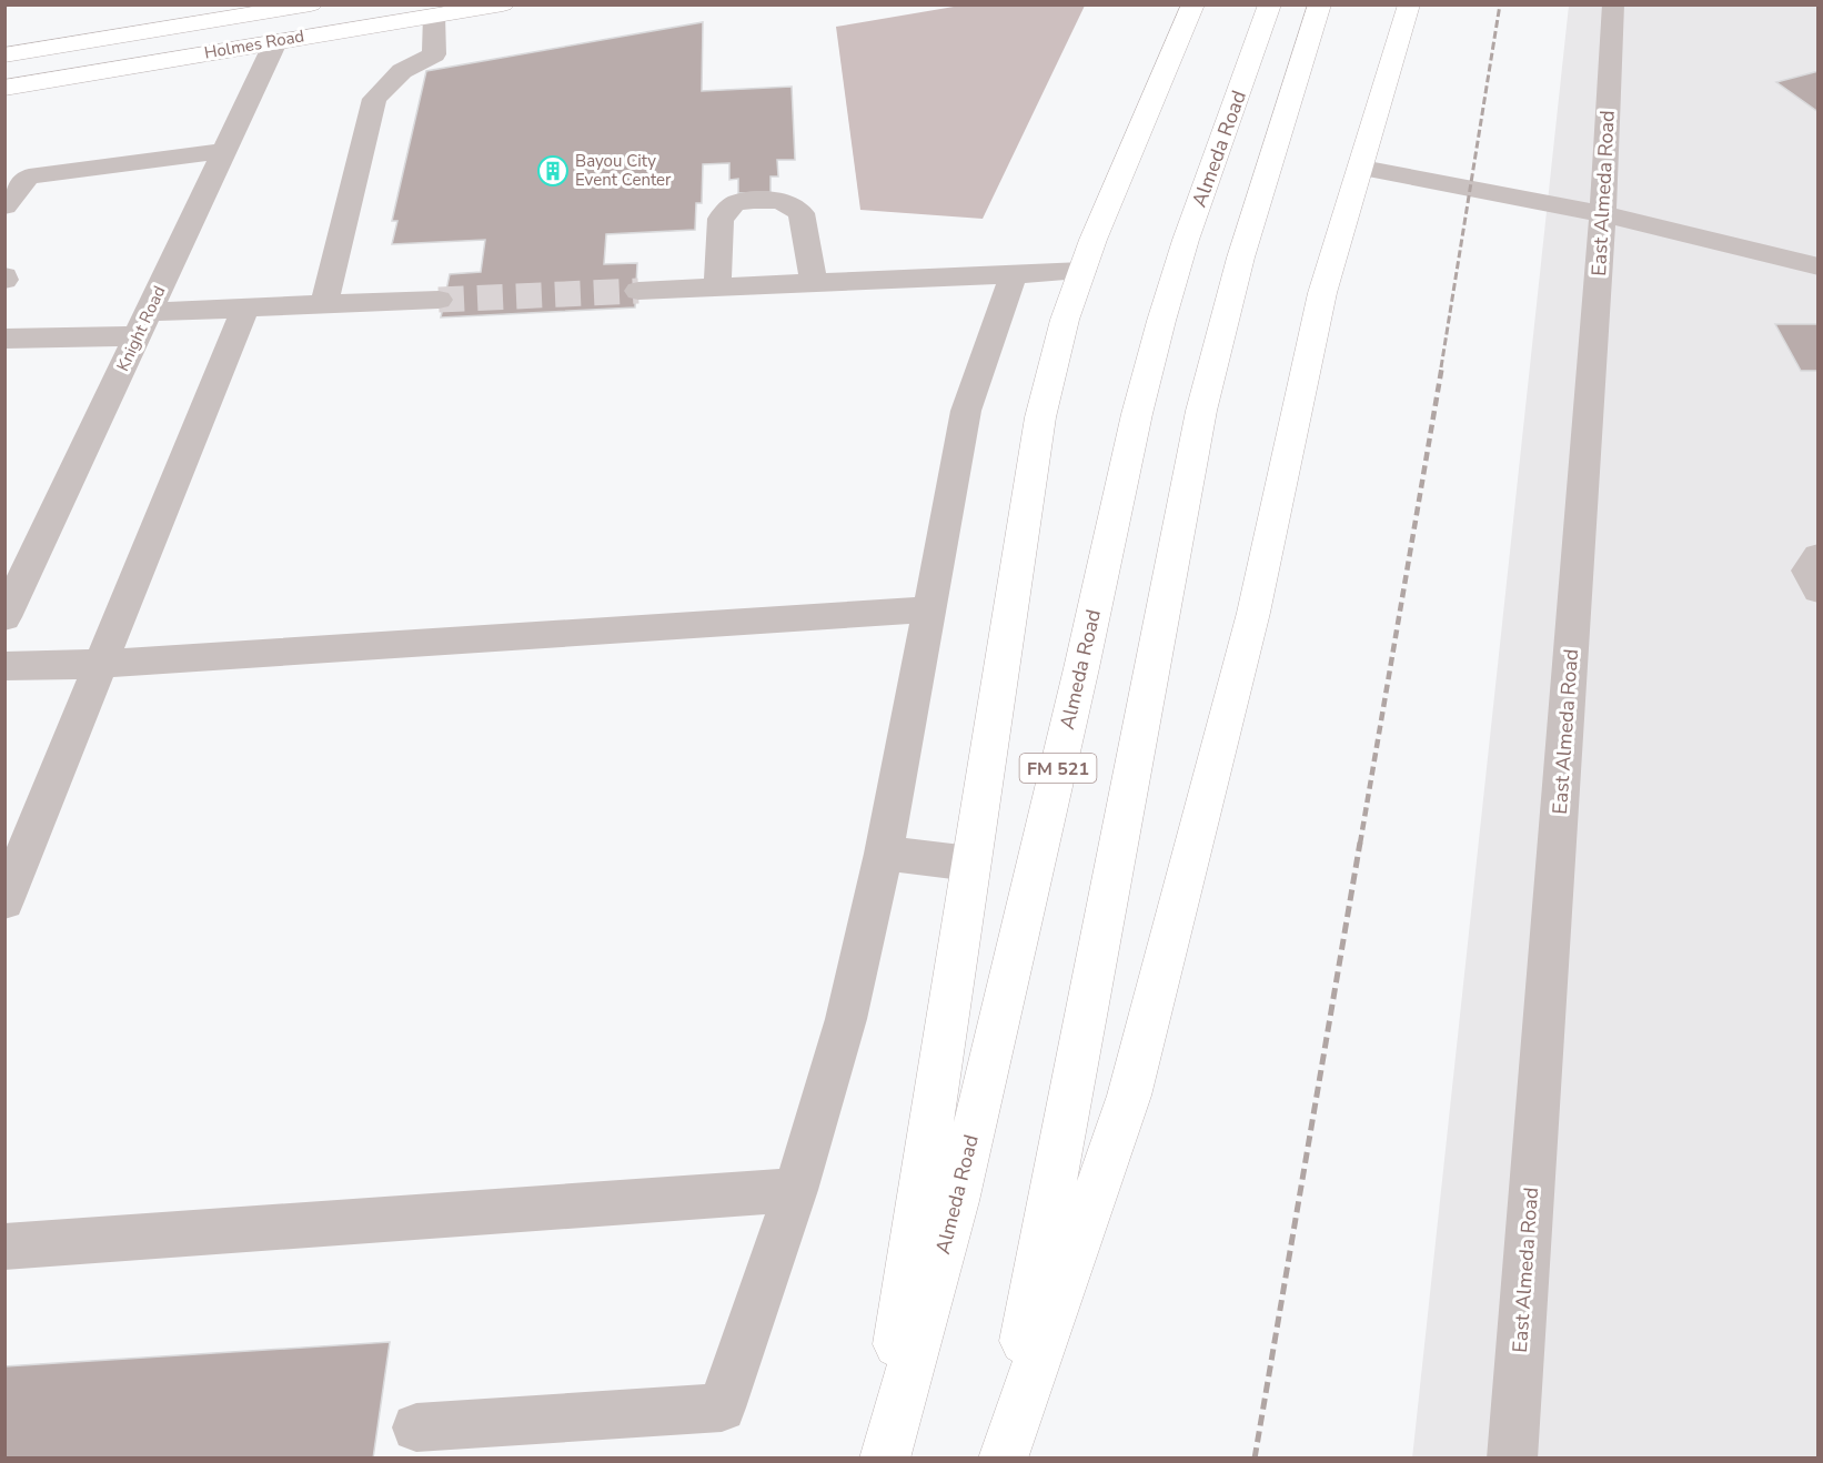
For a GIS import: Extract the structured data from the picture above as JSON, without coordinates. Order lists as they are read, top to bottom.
{
  "streets": {
    "main road": ["Holmes Road", "Almeda Road", "FM 521"],
    "street": ["East Almeda Road", "Knight Road"]
  },
  "crossings": [
    ["Holmes Road", "Knight Road"]
  ],
  "places": {
    "building": ["Bayou City Event Center"]
  }
}
